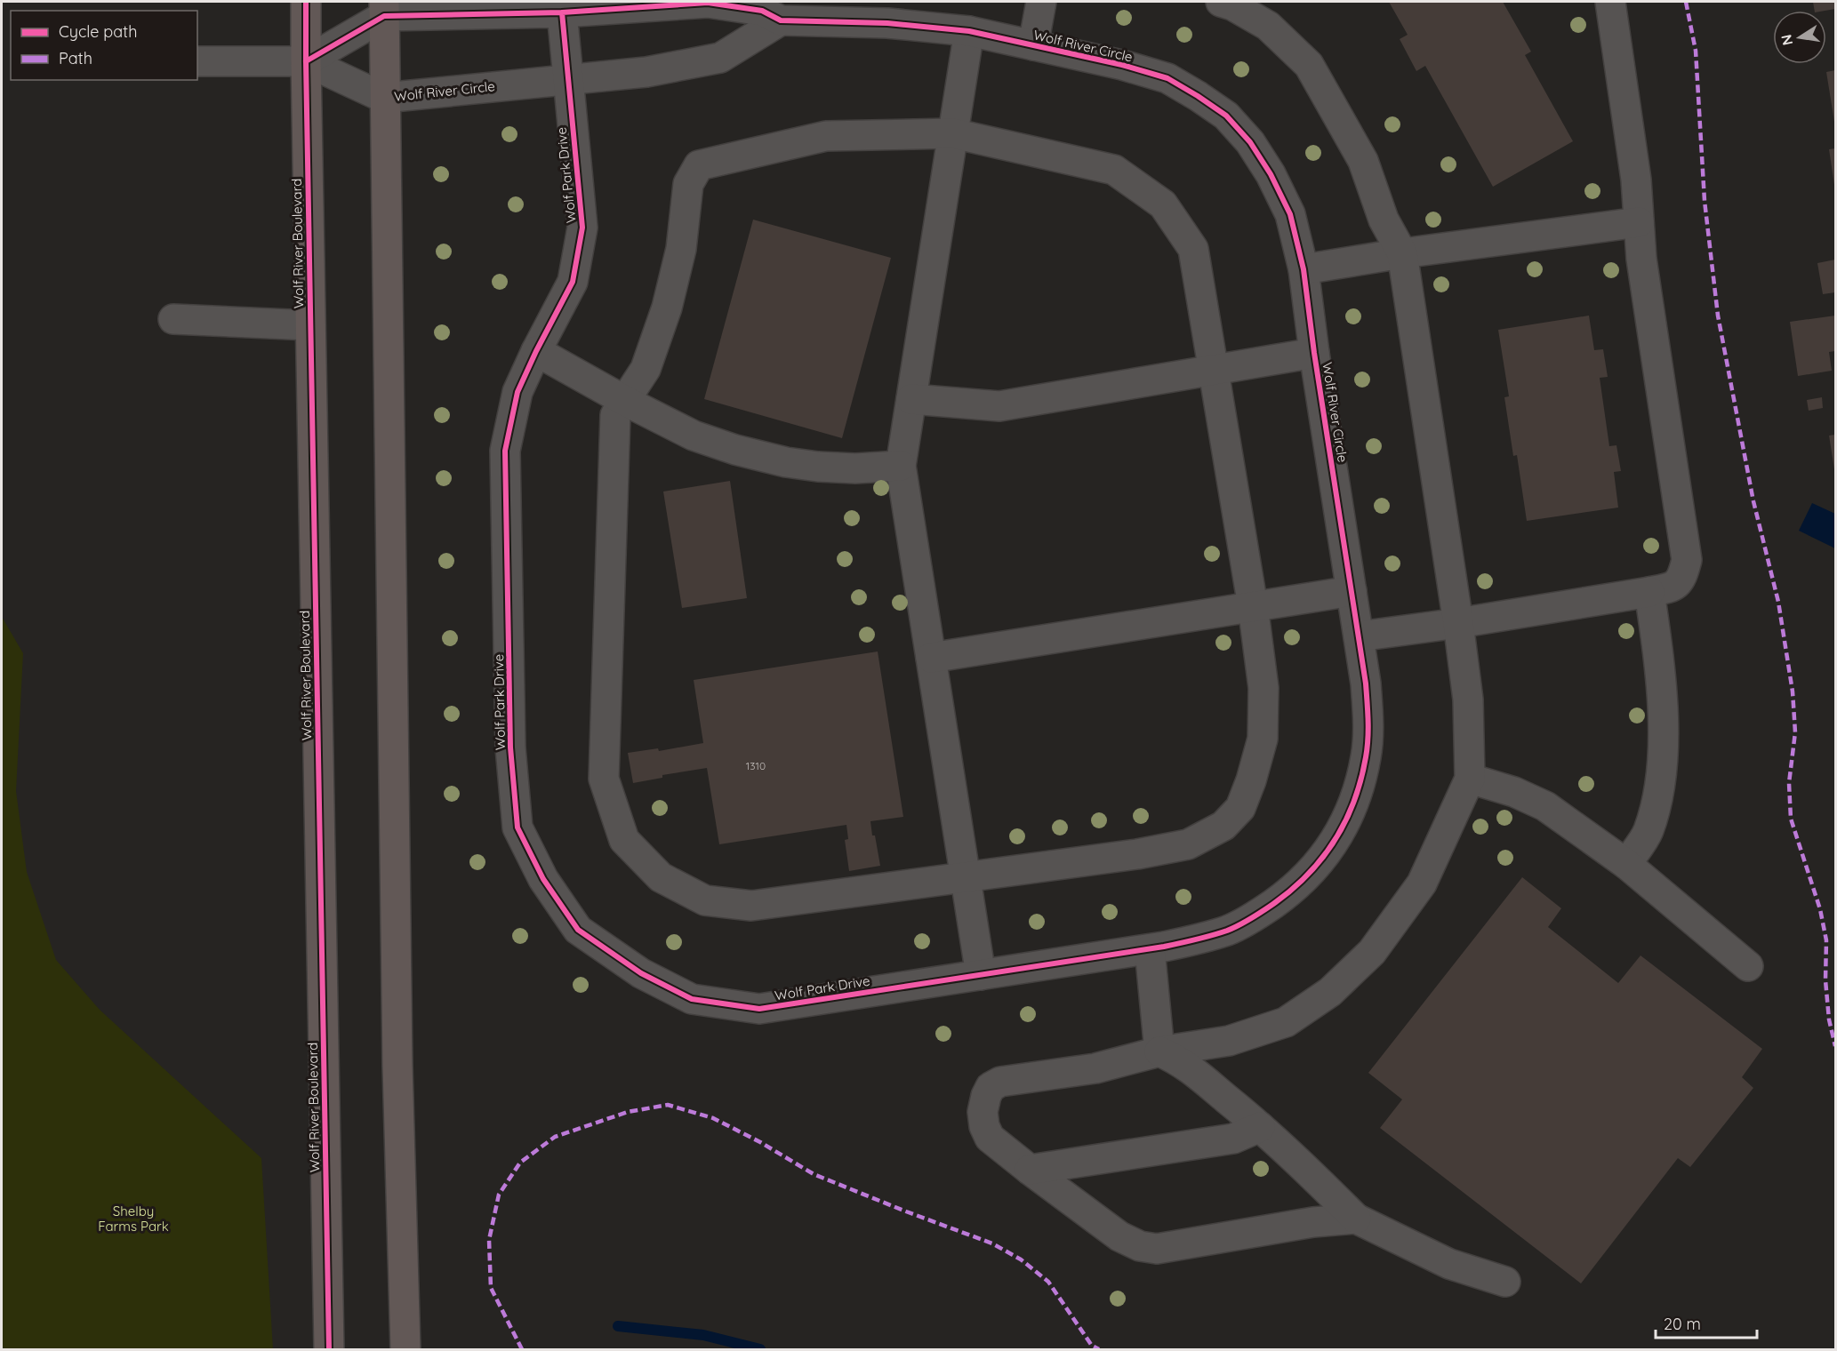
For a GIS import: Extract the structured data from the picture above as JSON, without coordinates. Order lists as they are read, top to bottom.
{
  "streets": {
    "main road": ["Wolf River Boulevard"],
    "street": ["Wolf River Circle", "Wolf Park Drive"]
  },
  "crossings": [
    ["Wolf River Circle", "Wolf Park Drive"],
    ["Wolf River Circle", "Wolf River Boulevard"]
  ],
  "parks": ["Shelby Farms Park"],
  "house_numbers": ["1310"],
  "legend": ["Cycle path", "Path"],
  "scale_bar": "20 m",
  "north": "left"
}
